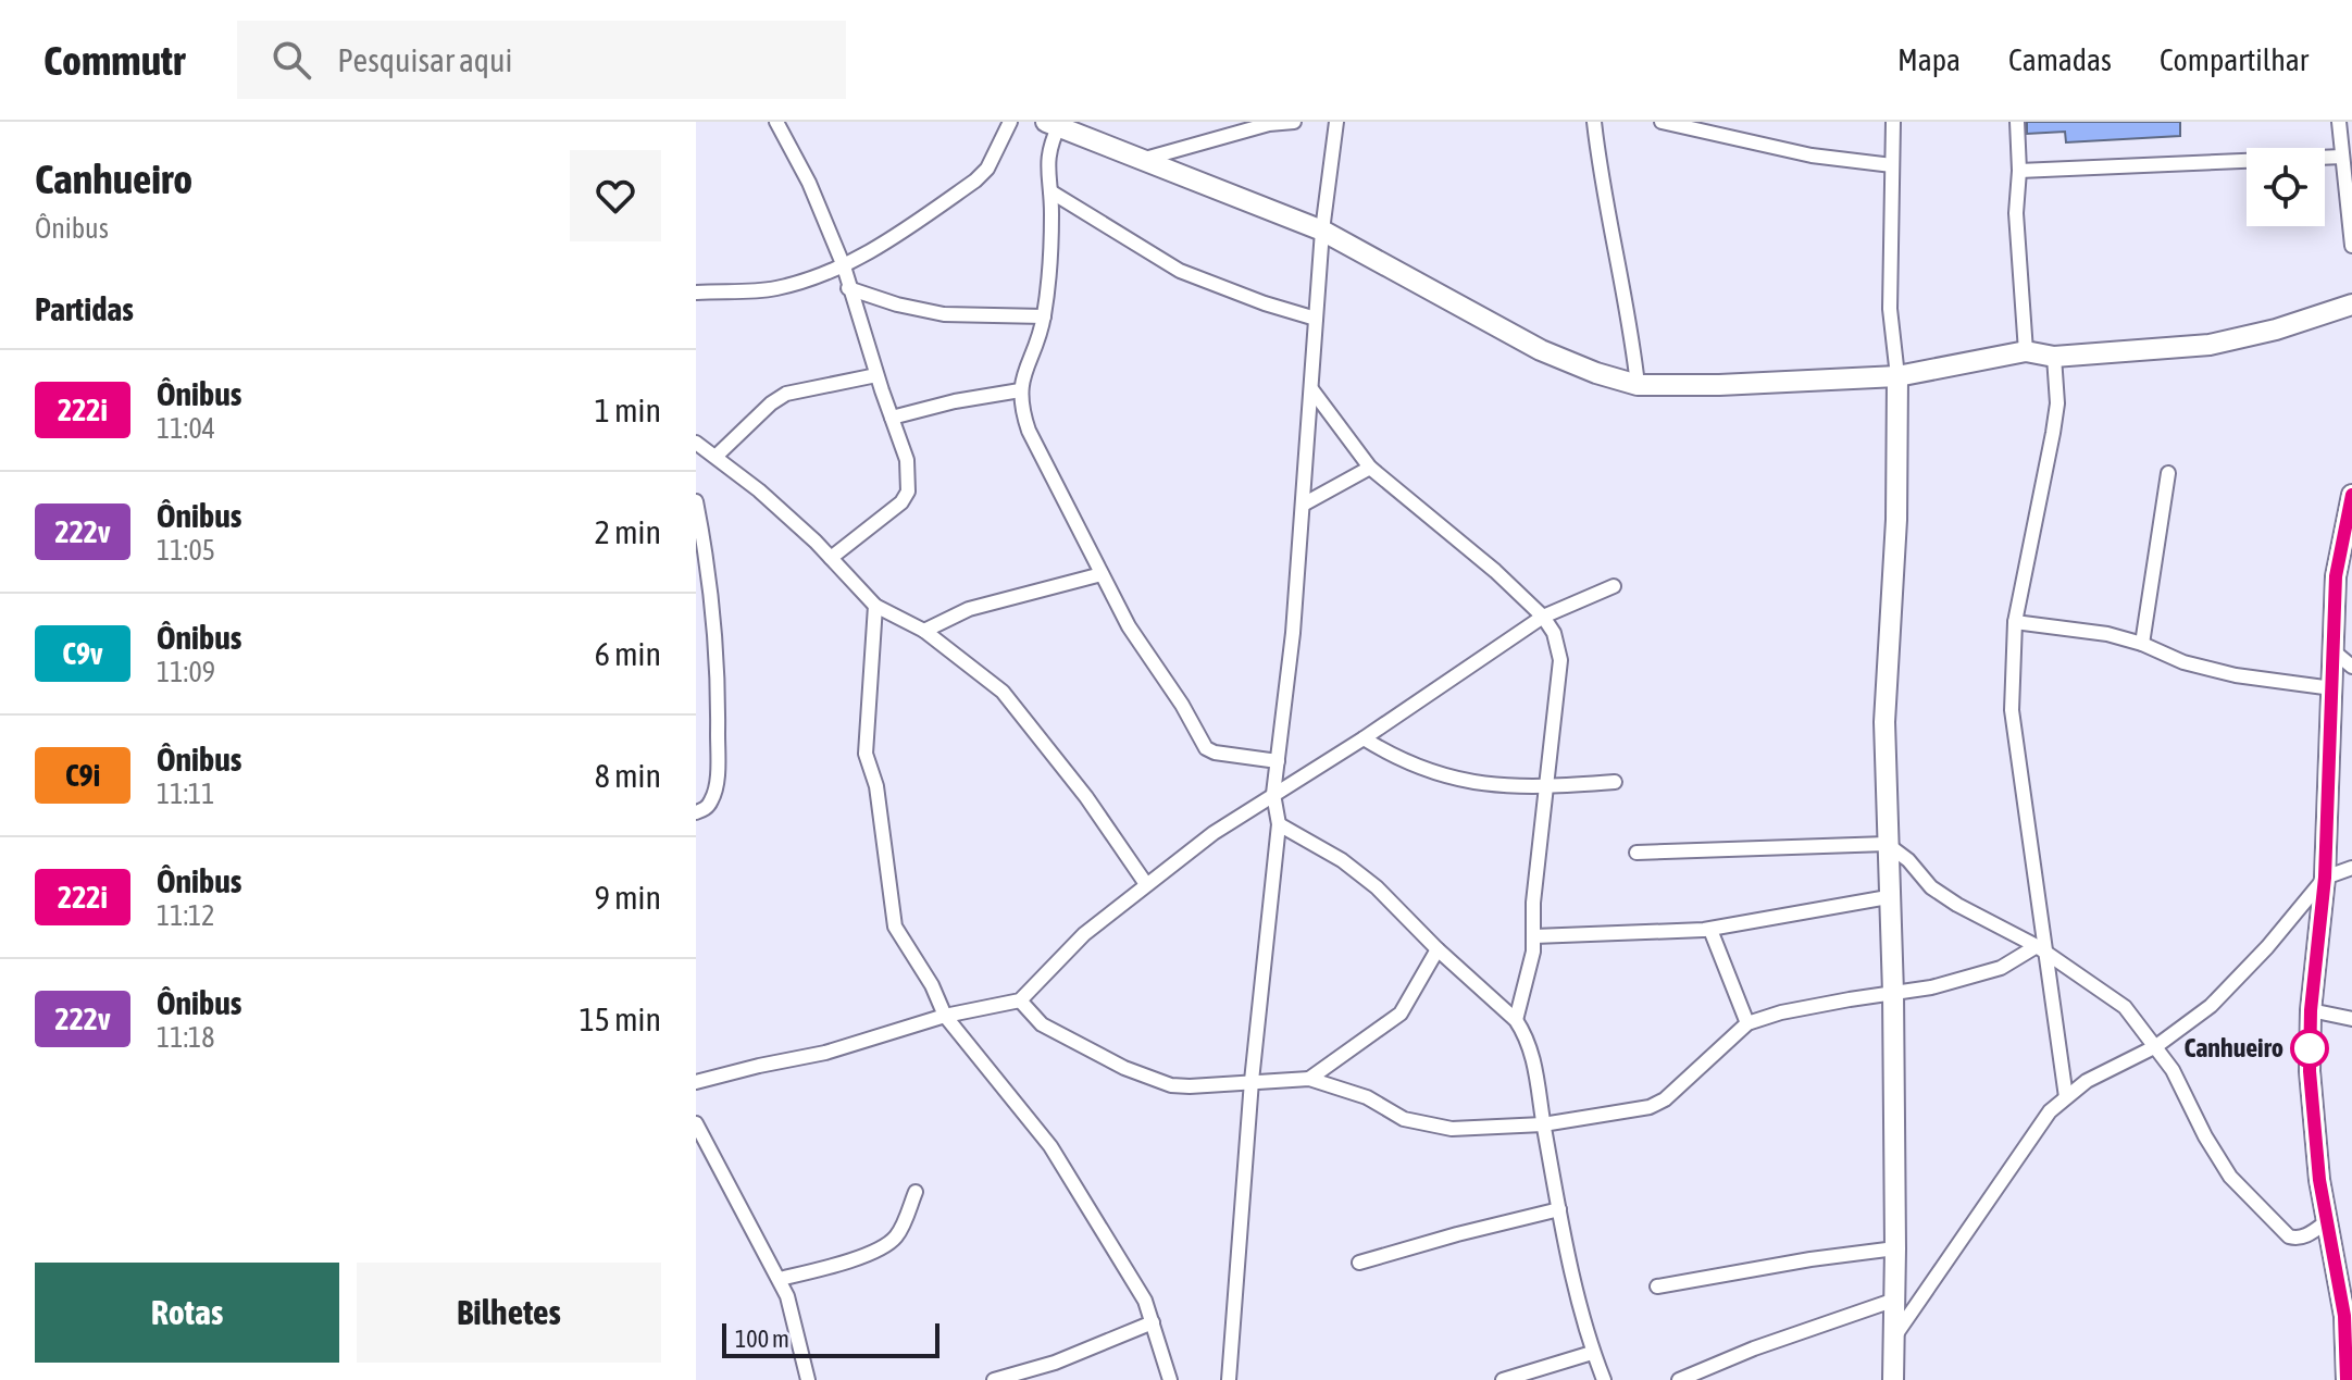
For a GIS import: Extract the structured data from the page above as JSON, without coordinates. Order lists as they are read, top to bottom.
{
  "places": ["Canhueiro"],
  "lines": ["bus line 222i"],
  "scale_bar": "100 m",
  "page": {
    "header": "Commutr",
    "search": "Pesquisar aqui",
    "nav": ["Mapa", "Camadas", "Compartilhar"],
    "heading": [
      ["Canhueiro", "Ônibus"],
      "Partidas"
    ],
    "list": [
      {
        "mark": "222i",
        "name": "Ônibus",
        "note": "11:04",
        "value": "1 min"
      },
      {
        "mark": "222v",
        "name": "Ônibus",
        "note": "11:05",
        "value": "2 min"
      },
      {
        "mark": "C9v",
        "name": "Ônibus",
        "note": "11:09",
        "value": "6 min"
      },
      {
        "mark": "C9i",
        "name": "Ônibus",
        "note": "11:11",
        "value": "8 min"
      },
      {
        "mark": "222i",
        "name": "Ônibus",
        "note": "11:12",
        "value": "9 min"
      },
      {
        "mark": "222v",
        "name": "Ônibus",
        "note": "11:18",
        "value": "15 min"
      }
    ],
    "buttons": ["Rotas", "Bilhetes"],
    "scale": "100 m"
  }
}
